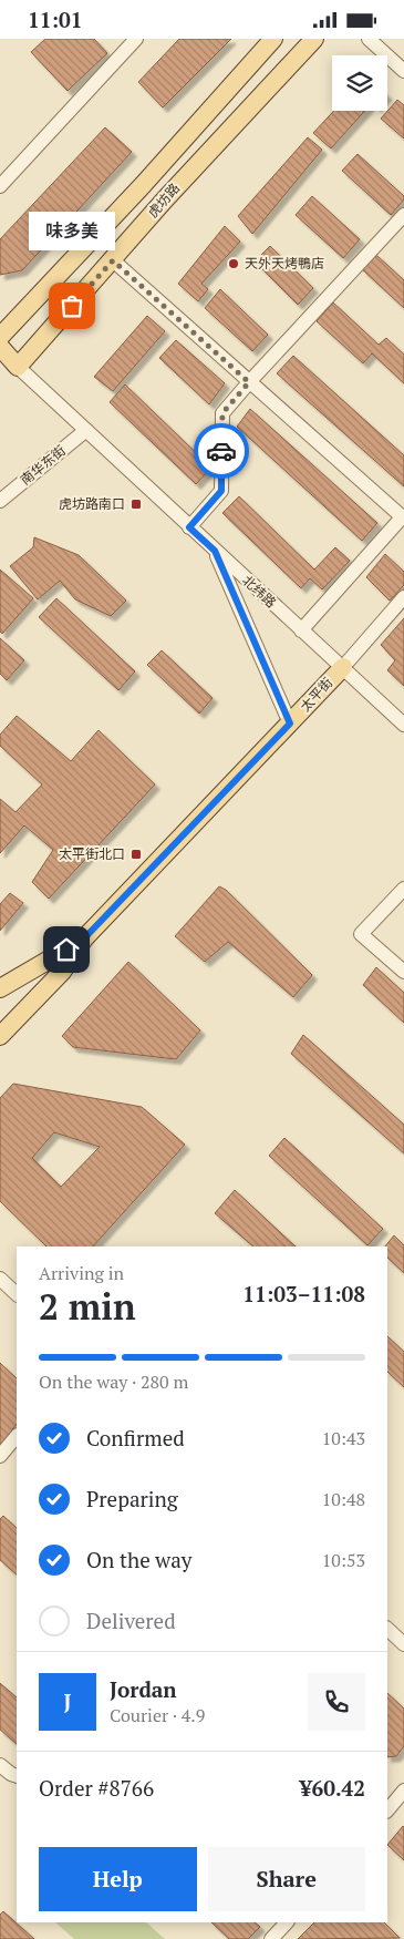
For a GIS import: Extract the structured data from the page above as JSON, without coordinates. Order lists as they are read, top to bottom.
{
  "streets": {
    "main road": ["虎坊路", "太平街"],
    "street": ["南华东街", "北纬路"]
  },
  "crossings": [
    ["虎坊路", "北纬路"],
    ["南华东街", "北纬路"],
    ["北纬路", "太平街"]
  ],
  "places": {
    "other": ["天外天烤鴨店", "味多美"],
    "transit": ["虎坊路南口", "太平街北口"]
  },
  "page": {
    "status": "11:01",
    "bubble": "味多美",
    "heading": ["2 min", "Arriving in", "11:03–11:08"],
    "panel": [
      "Jordan",
      "Courier · 4.9",
      "Order #8766",
      "¥60.42"
    ],
    "bar": "On the way · 280 m",
    "list": [
      ["Confirmed", "10:43"],
      ["Preparing", "10:48"],
      ["On the way", "10:53"],
      "Delivered"
    ],
    "round": "J",
    "buttons": ["Help", "Share"]
  }
}
